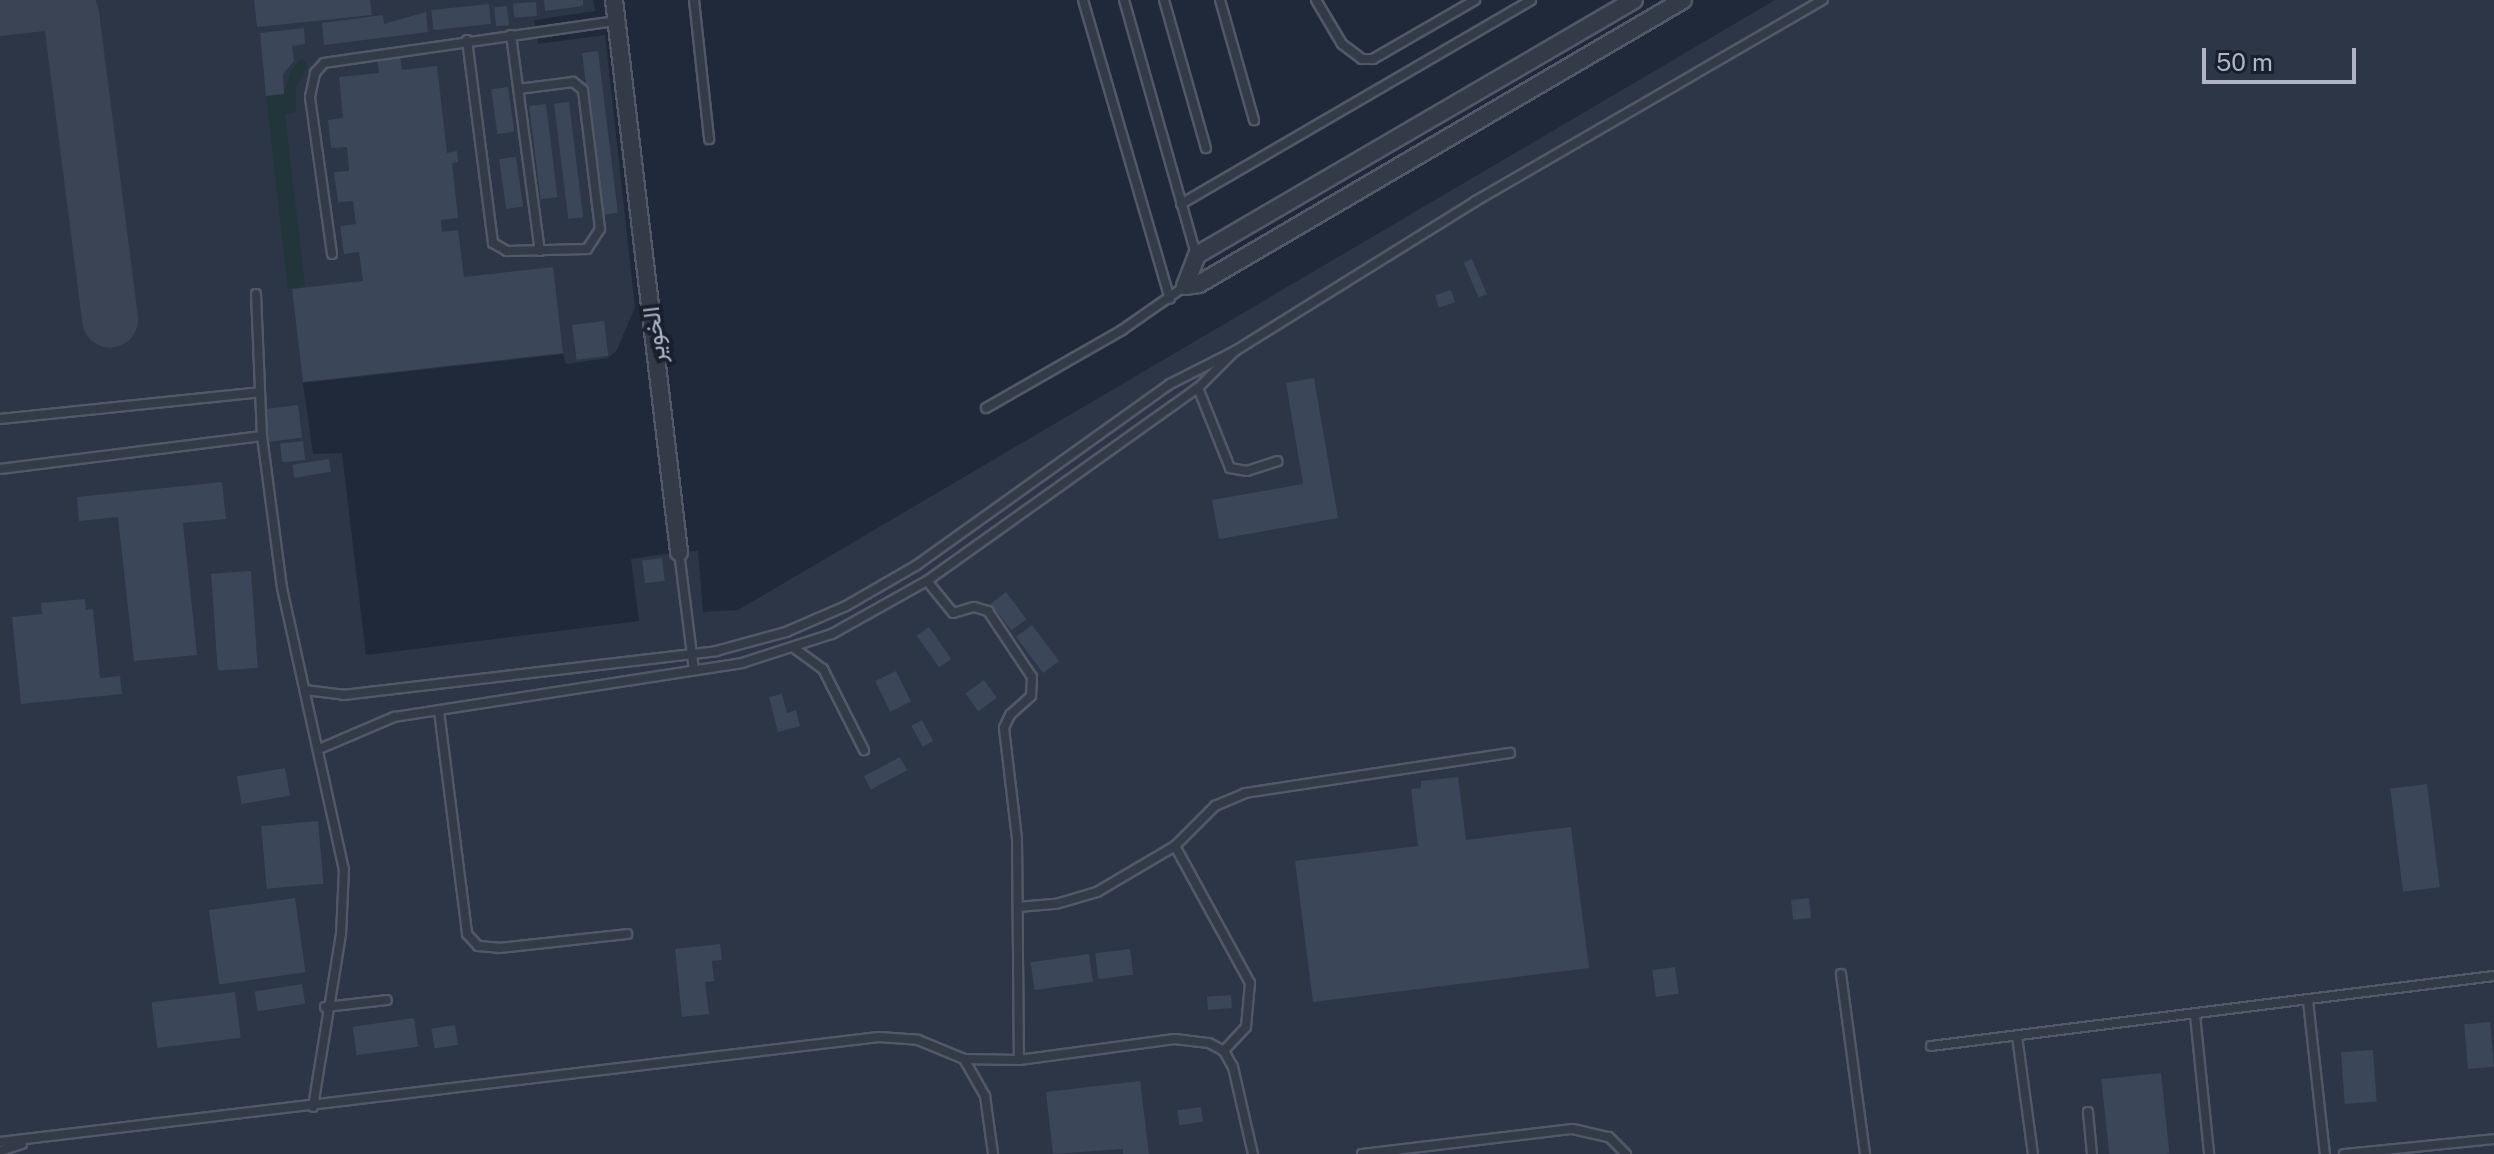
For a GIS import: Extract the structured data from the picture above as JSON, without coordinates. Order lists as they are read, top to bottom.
{
  "streets": {
    "street": ["الخوير"]
  },
  "scale_bar": "50 m"
}
